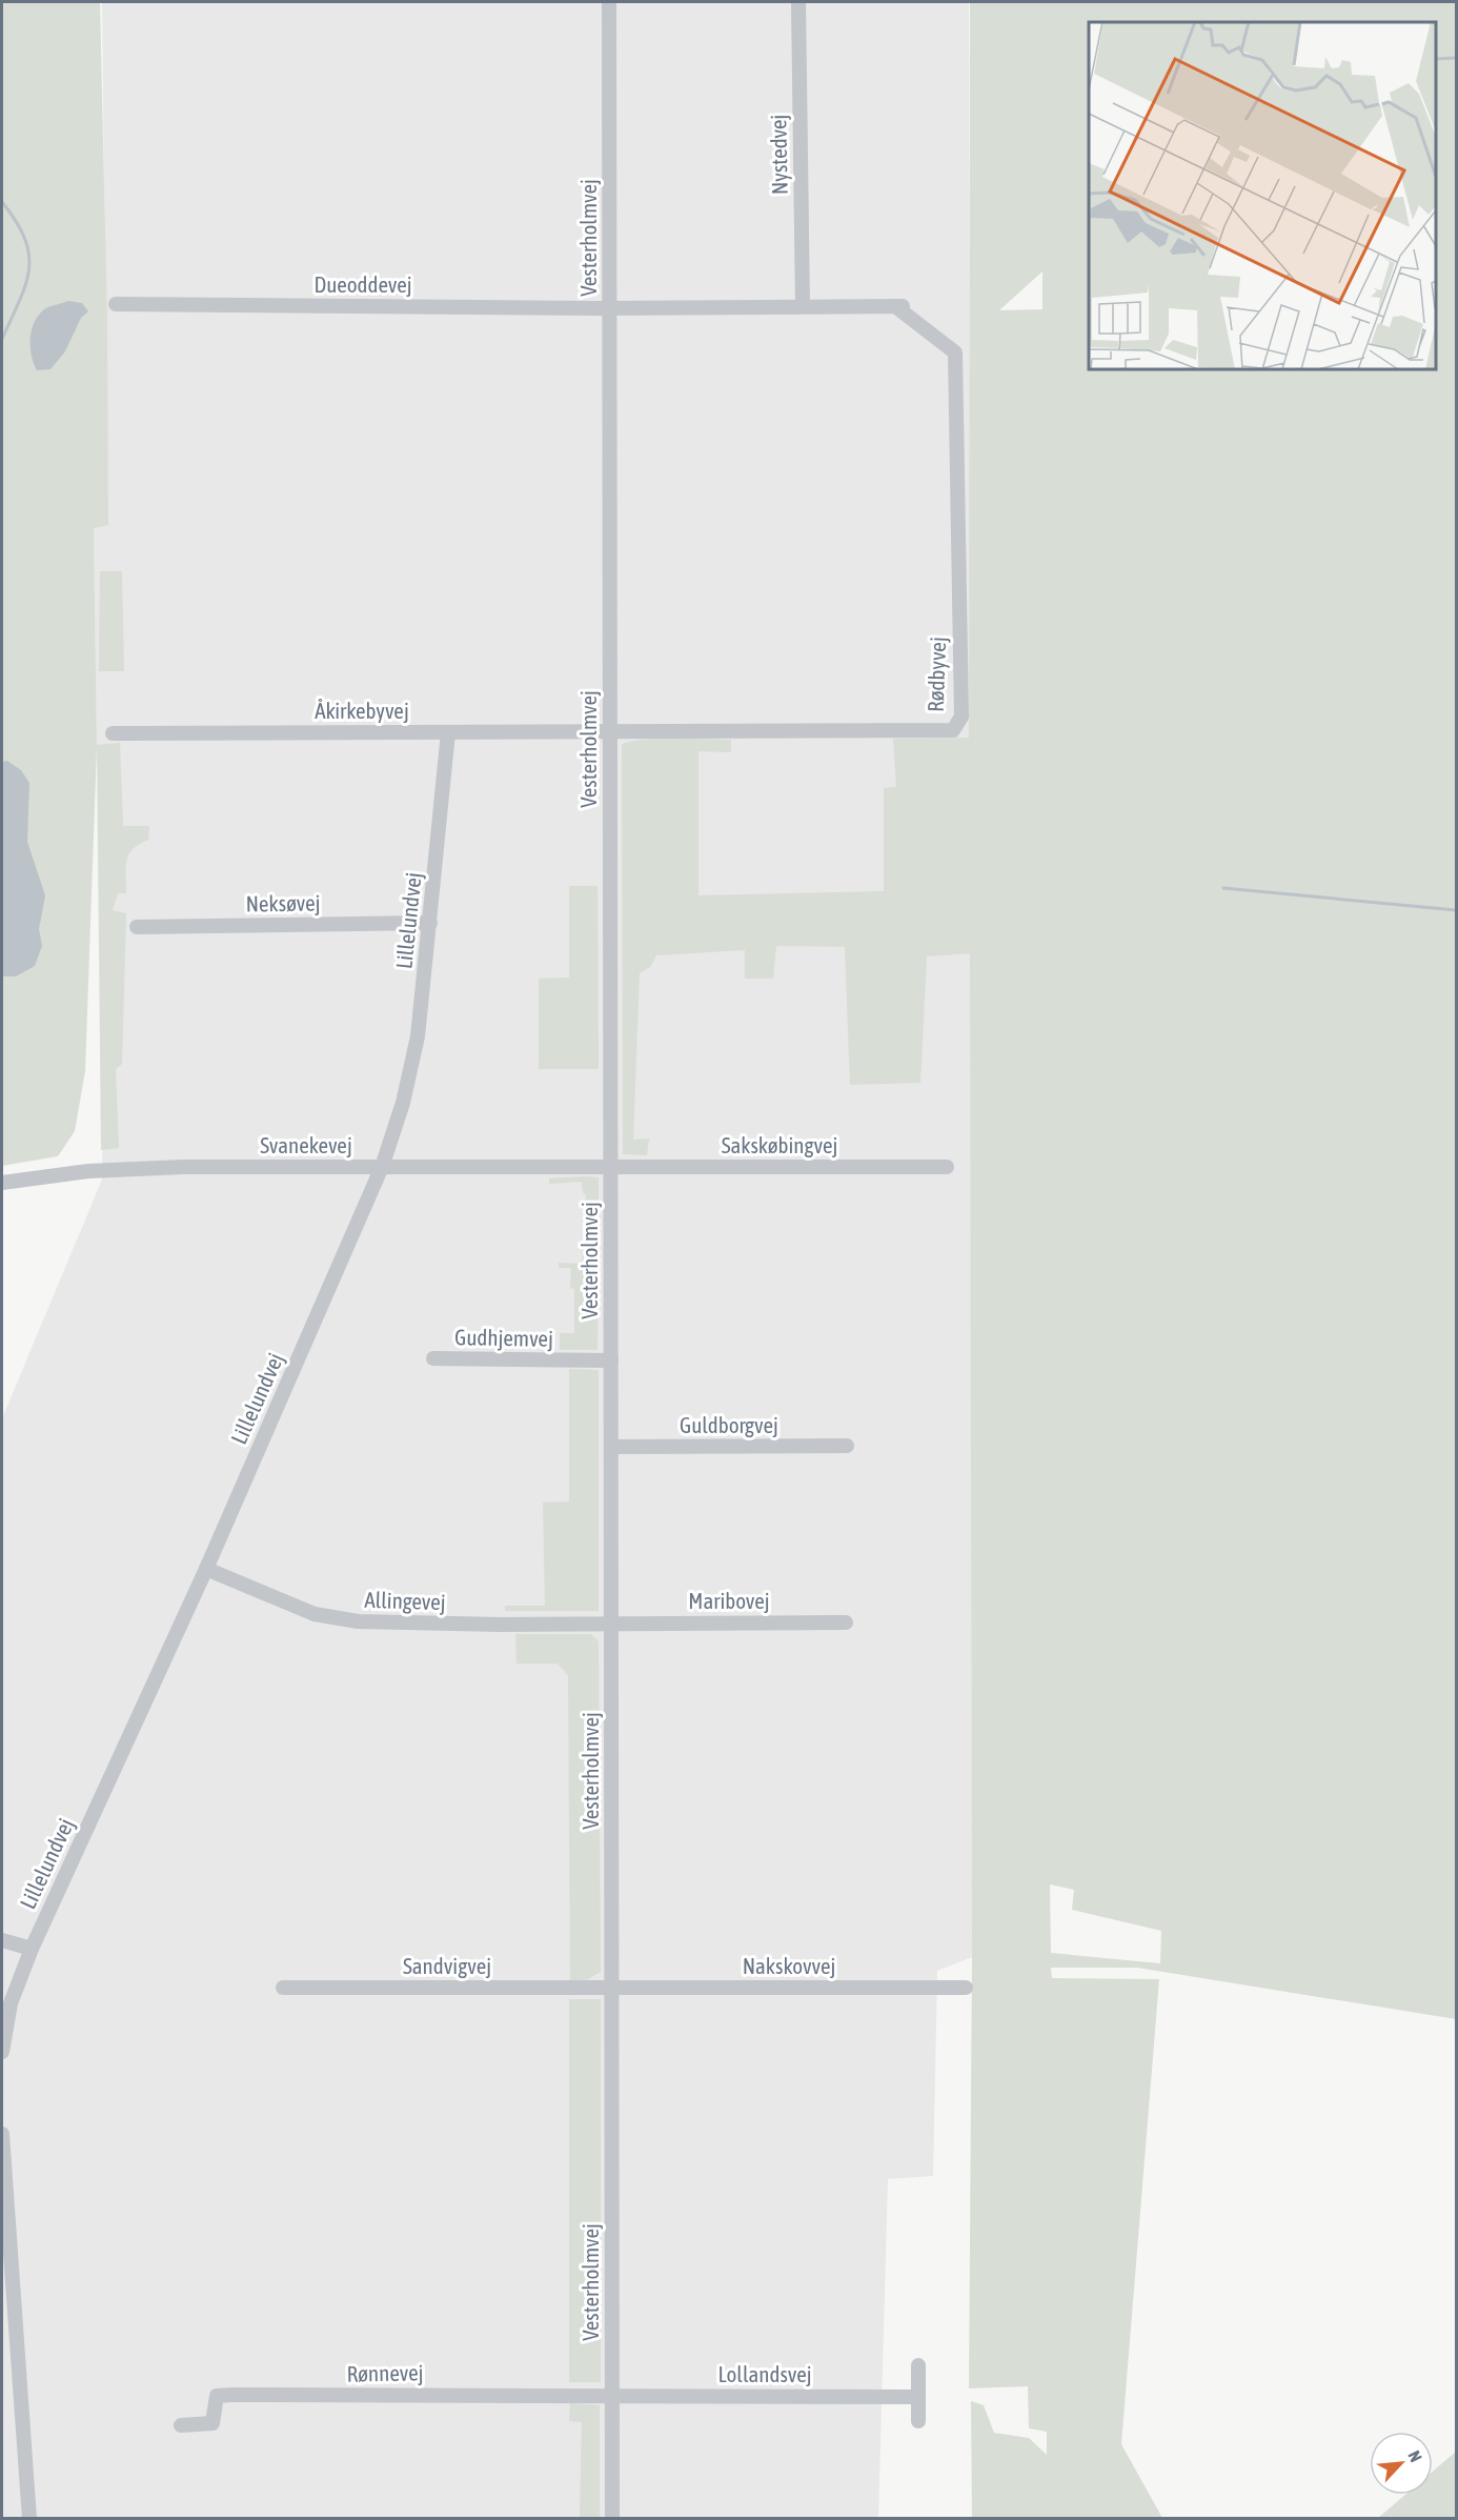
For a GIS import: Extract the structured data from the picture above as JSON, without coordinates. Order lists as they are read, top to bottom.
{
  "streets": {
    "street": [
      "Nystedvej",
      "Vesterholmvej",
      "Dueoddevej",
      "Rødbyvej",
      "Åkirkebyvej",
      "Neksøvej",
      "Lillelundvej",
      "Svanekevej",
      "Sakskøbingvej",
      "Gudhjemvej",
      "Guldborgvej",
      "Allingevej",
      "Maribovej",
      "Sandvigvej",
      "Nakskovvej",
      "Rønnevej",
      "Lollandsvej"
    ]
  },
  "crossings": [
    ["Nystedvej", "Rødbyvej"],
    ["Vesterholmvej", "Dueoddevej"],
    ["Vesterholmvej", "Rødbyvej"],
    ["Vesterholmvej", "Åkirkebyvej"],
    ["Vesterholmvej", "Svanekevej"],
    ["Vesterholmvej", "Sakskøbingvej"],
    ["Vesterholmvej", "Gudhjemvej"],
    ["Vesterholmvej", "Guldborgvej"],
    ["Vesterholmvej", "Allingevej"],
    ["Vesterholmvej", "Maribovej"],
    ["Vesterholmvej", "Sandvigvej"],
    ["Vesterholmvej", "Nakskovvej"],
    ["Vesterholmvej", "Rønnevej"],
    ["Vesterholmvej", "Lollandsvej"],
    ["Rødbyvej", "Åkirkebyvej"],
    ["Åkirkebyvej", "Lillelundvej"],
    ["Neksøvej", "Lillelundvej"],
    ["Lillelundvej", "Svanekevej"],
    ["Lillelundvej", "Allingevej"],
    ["Svanekevej", "Sakskøbingvej"],
    ["Allingevej", "Maribovej"],
    ["Sandvigvej", "Nakskovvej"],
    ["Rønnevej", "Lollandsvej"]
  ],
  "north": "top right"
}
